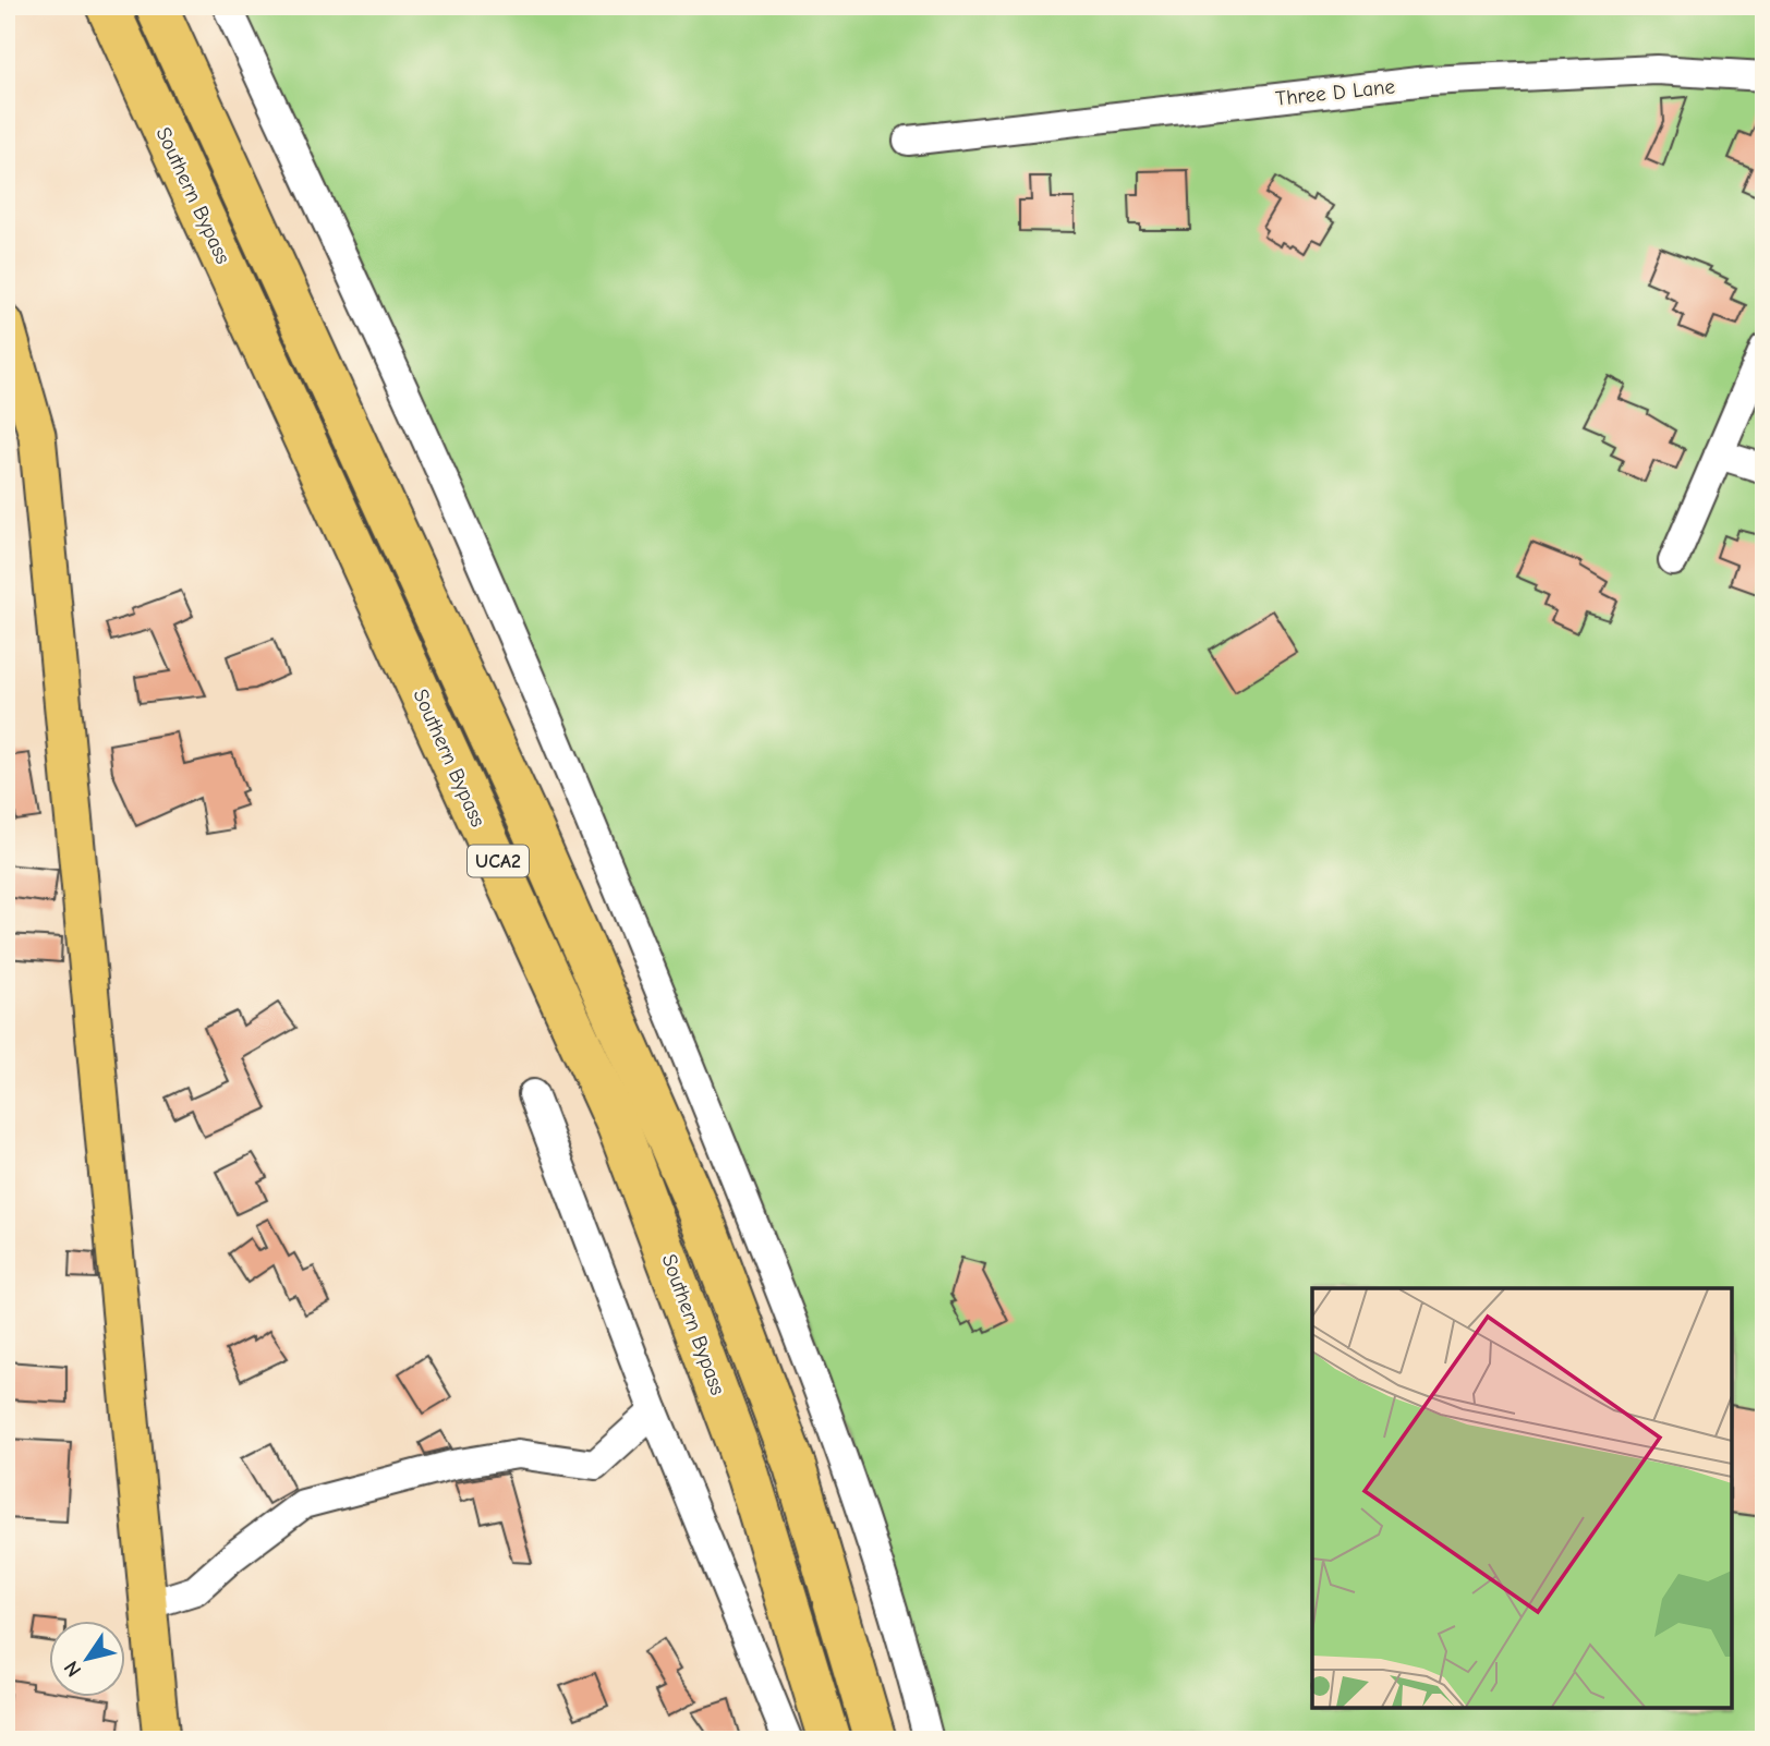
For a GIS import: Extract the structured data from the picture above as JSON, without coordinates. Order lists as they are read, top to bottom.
{
  "streets": {
    "highway": ["Southern Bypass", "UCA2"],
    "street": ["Three D Lane"]
  },
  "north": "bottom left"
}
